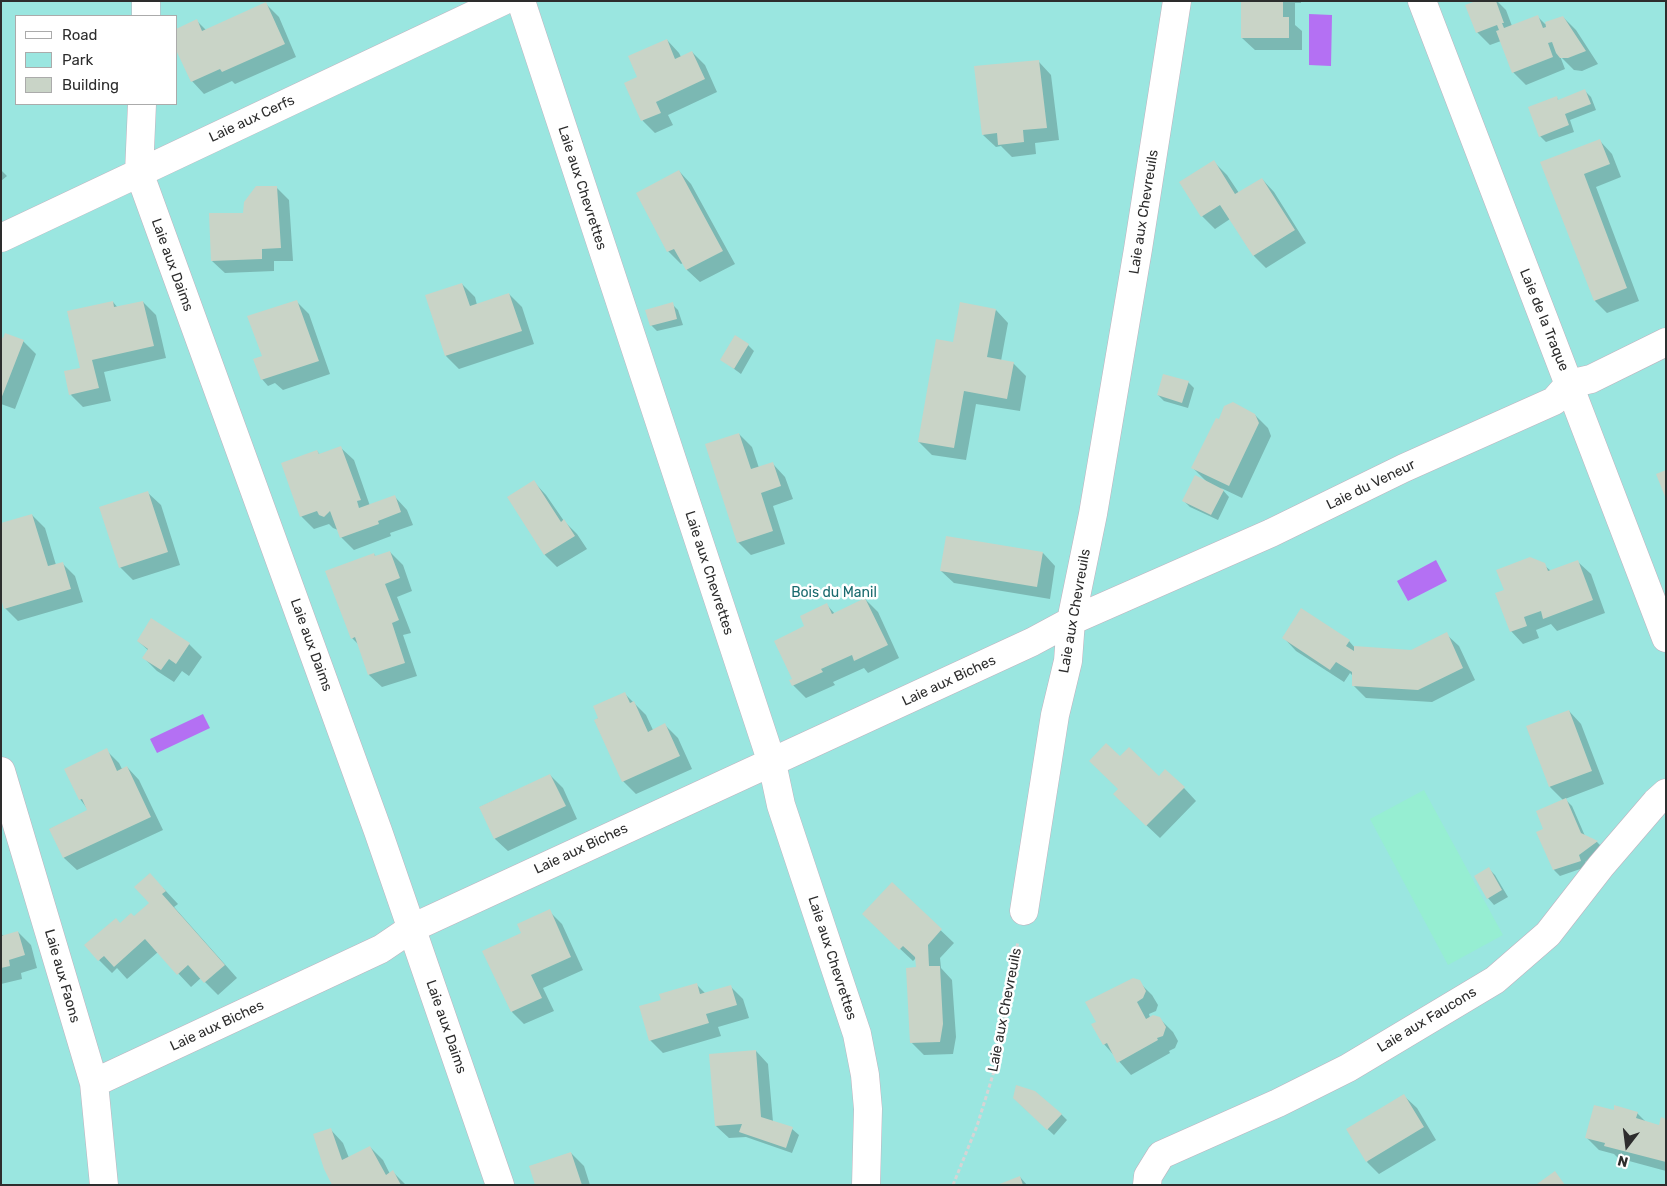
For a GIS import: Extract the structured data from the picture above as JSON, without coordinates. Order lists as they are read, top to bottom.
{
  "streets": {
    "street": [
      "Laie aux Cerfs",
      "Laie aux Chevrettes",
      "Laie aux Chevreuils",
      "Laie aux Daims",
      "Laie de la Traque",
      "Laie du Veneur",
      "Laie aux Biches",
      "Laie aux Faons",
      "Laie aux Faucons"
    ]
  },
  "crossings": [
    ["Laie aux Cerfs", "Laie aux Daims"],
    ["Laie aux Chevrettes", "Laie aux Biches"],
    ["Laie aux Chevreuils", "Laie du Veneur"],
    ["Laie aux Chevreuils", "Laie aux Biches"],
    ["Laie aux Daims", "Laie aux Biches"],
    ["Laie de la Traque", "Laie du Veneur"],
    ["Laie du Veneur", "Laie aux Biches"],
    ["Laie aux Biches", "Laie aux Faons"]
  ],
  "parks": ["Bois du Manil"],
  "legend": ["Road", "Park", "Building"],
  "north": "bottom"
}
